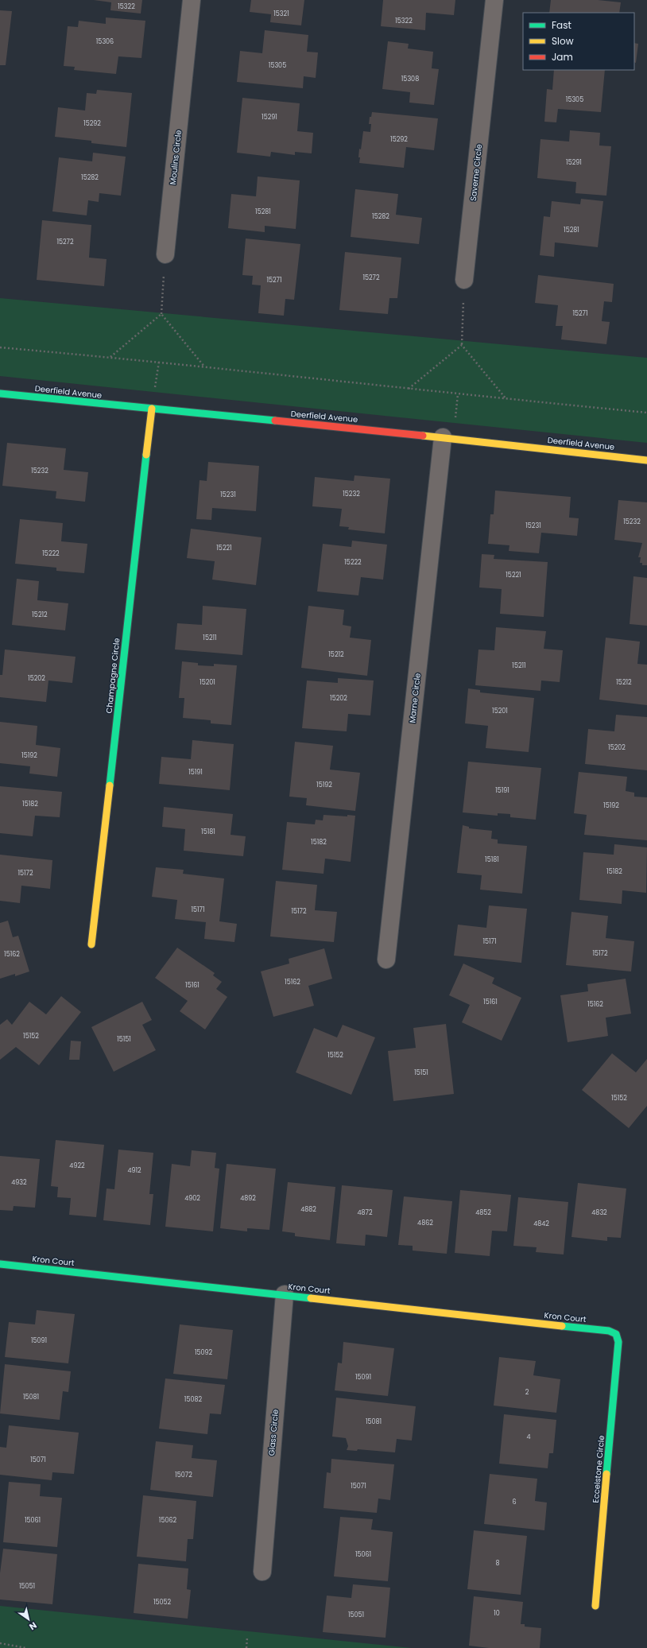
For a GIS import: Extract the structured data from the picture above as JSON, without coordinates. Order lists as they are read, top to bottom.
{
  "streets": {
    "street": [
      "Moulins Circle",
      "Saverne Circle",
      "Deerfield Avenue",
      "Champagne Circle",
      "Marne Circle",
      "Kron Court",
      "Glass Circle",
      "Eccelstone Circle"
    ]
  },
  "crossings": [
    ["Deerfield Avenue", "Champagne Circle"],
    ["Deerfield Avenue", "Marne Circle"],
    ["Kron Court", "Glass Circle"],
    ["Kron Court", "Eccelstone Circle"]
  ],
  "house_numbers": [
    "15322",
    "15321",
    "15322",
    "15306",
    "15305",
    "15308",
    "15305",
    "15291",
    "15292",
    "15292",
    "15291",
    "15282",
    "15281",
    "15282",
    "15281",
    "15272",
    "15272",
    "15271",
    "15271",
    "15232",
    "15232",
    "15231",
    "15232",
    "15231",
    "15221",
    "15222",
    "15222",
    "15221",
    "15212",
    "15211",
    "15212",
    "15211",
    "15202",
    "15201",
    "15212",
    "15202",
    "15201",
    "15202",
    "15192",
    "15191",
    "15192",
    "15191",
    "15182",
    "15192",
    "15181",
    "15182",
    "15181",
    "15182",
    "15172",
    "15171",
    "15172",
    "15171",
    "15172",
    "15162",
    "15162",
    "15161",
    "15161",
    "15162",
    "15152",
    "15151",
    "15152",
    "15151",
    "15152",
    "4922",
    "4912",
    "4932",
    "4902",
    "4892",
    "4882",
    "4872",
    "4852",
    "4832",
    "4862",
    "4842",
    "15091",
    "15092",
    "15091",
    "2",
    "15081",
    "15082",
    "15081",
    "4",
    "15071",
    "15072",
    "15071",
    "6",
    "15061",
    "15062",
    "15061",
    "8",
    "15051",
    "15052",
    "10",
    "15051"
  ],
  "legend": ["Fast", "Slow", "Jam"],
  "north": "bottom right"
}
